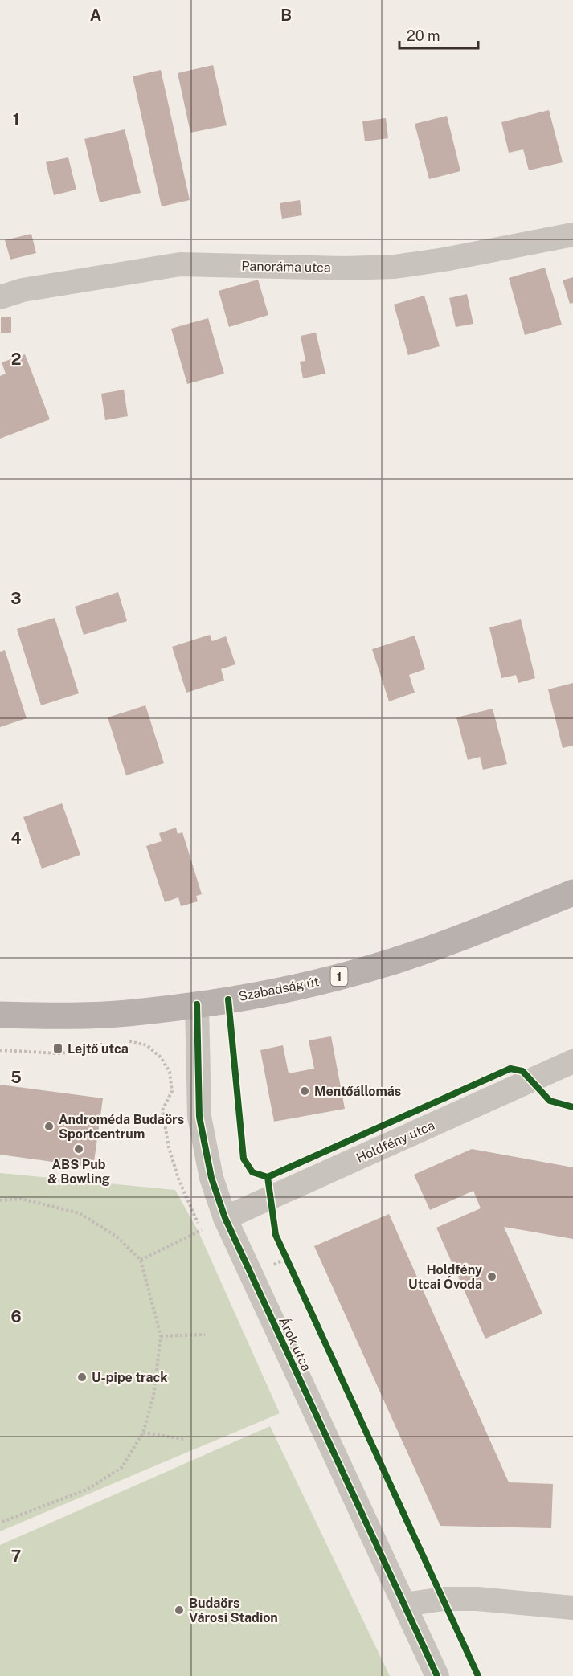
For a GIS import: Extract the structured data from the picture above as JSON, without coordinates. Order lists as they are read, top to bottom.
{
  "streets": {
    "main road": ["1", "Szabadság út"],
    "street": ["Panoráma utca", "Holdfény utca", "Árok utca"]
  },
  "crossings": [
    ["Szabadság út", "Árok utca"],
    ["Holdfény utca", "Árok utca"]
  ],
  "places": {
    "transit": ["Lejtő utca"],
    "other": [
      "Mentőállomás",
      "Androméda Budaörs Sportcentrum",
      "ABS Pub & Bowling",
      "Holdfény Utcai Óvoda",
      "U-pipe track",
      "Budaörs Városi Stadion"
    ]
  },
  "scale_bar": "20 m",
  "grid": {
    "columns": ["A", "B"],
    "rows": [
      "1",
      "2",
      "3",
      "4",
      "5",
      "6",
      "7"
    ]
  }
}
